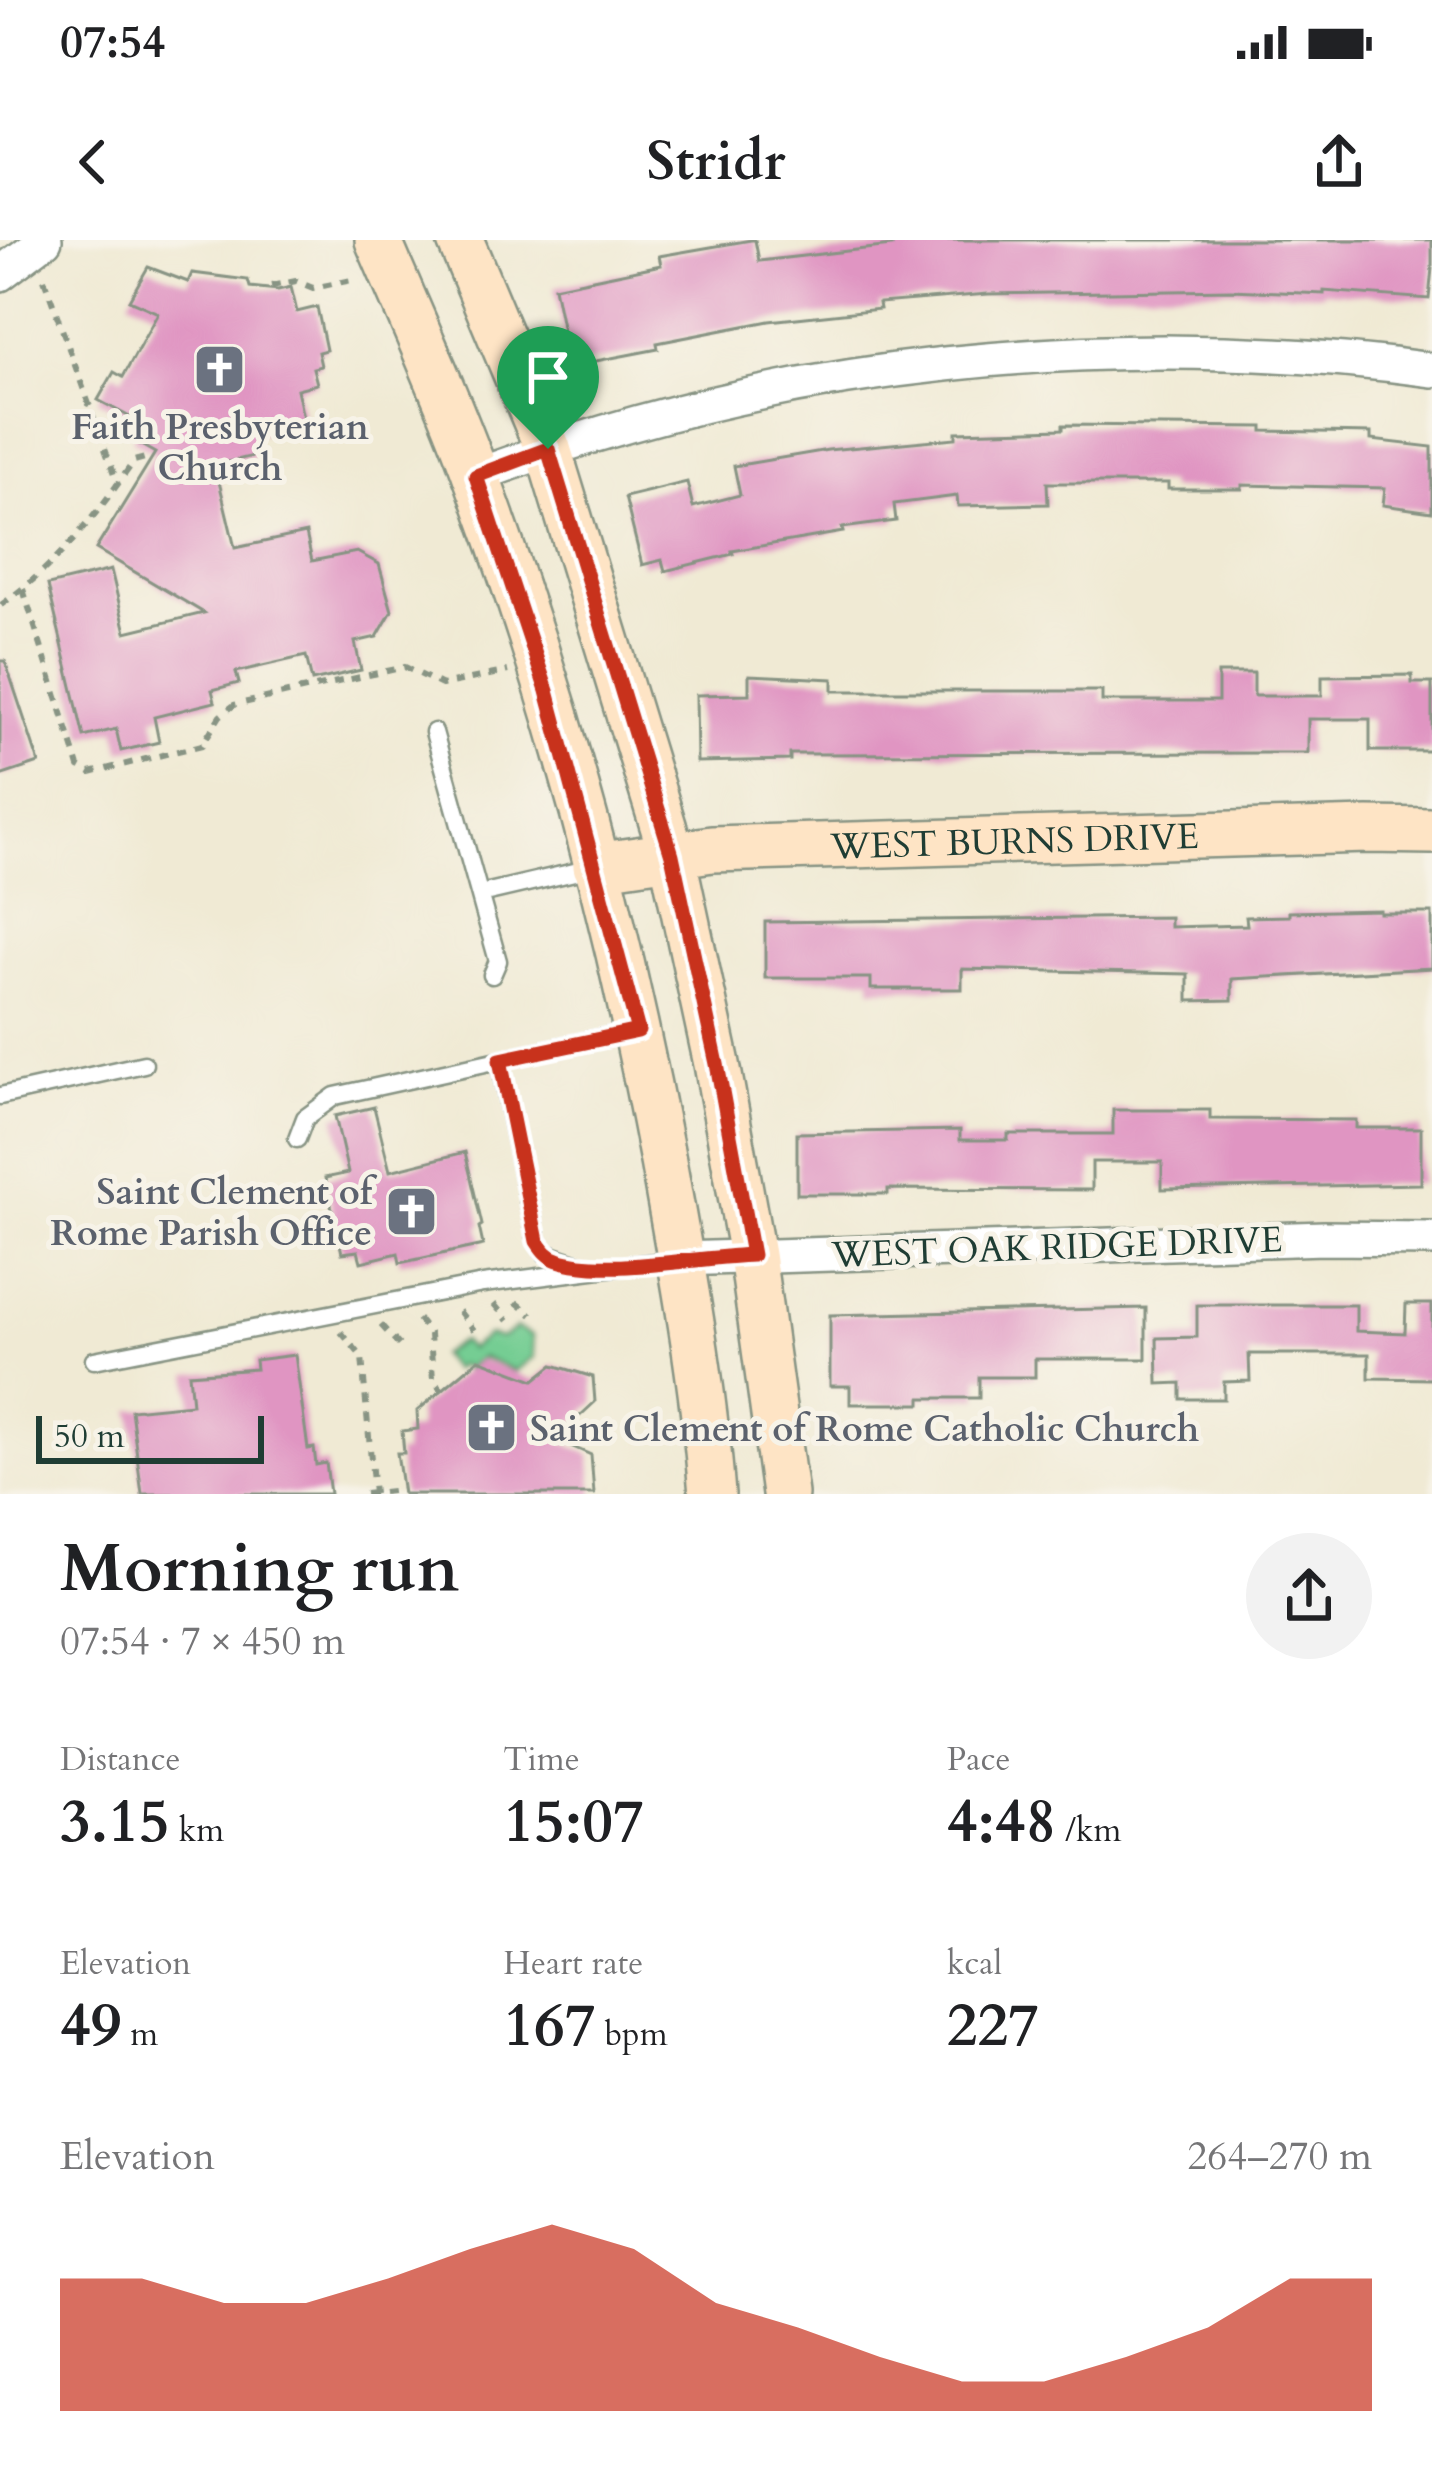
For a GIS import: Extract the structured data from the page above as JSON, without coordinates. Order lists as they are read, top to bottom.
{
  "streets": {
    "street": ["WEST BURNS DRIVE", "WEST OAK RIDGE DRIVE"]
  },
  "places": {
    "church": ["Faith Presbyterian Church", "Saint Clement of Rome Parish Office", "Saint Clement of Rome Catholic Church"]
  },
  "scale_bar": "50 m",
  "page": {
    "status": "07:54",
    "header": "Stridr",
    "scale": "50 m",
    "heading": ["Morning run", "07:54 · 7 × 450 m"],
    "stats": [
      ["Distance", "3.15 km"],
      ["Time", "15:07"],
      ["Pace", "4:48 /km"],
      ["Elevation", "49 m"],
      ["Heart rate", "167 bpm"],
      ["kcal", "227"]
    ],
    "chart": ["Elevation", "264–270 m"]
  }
}
